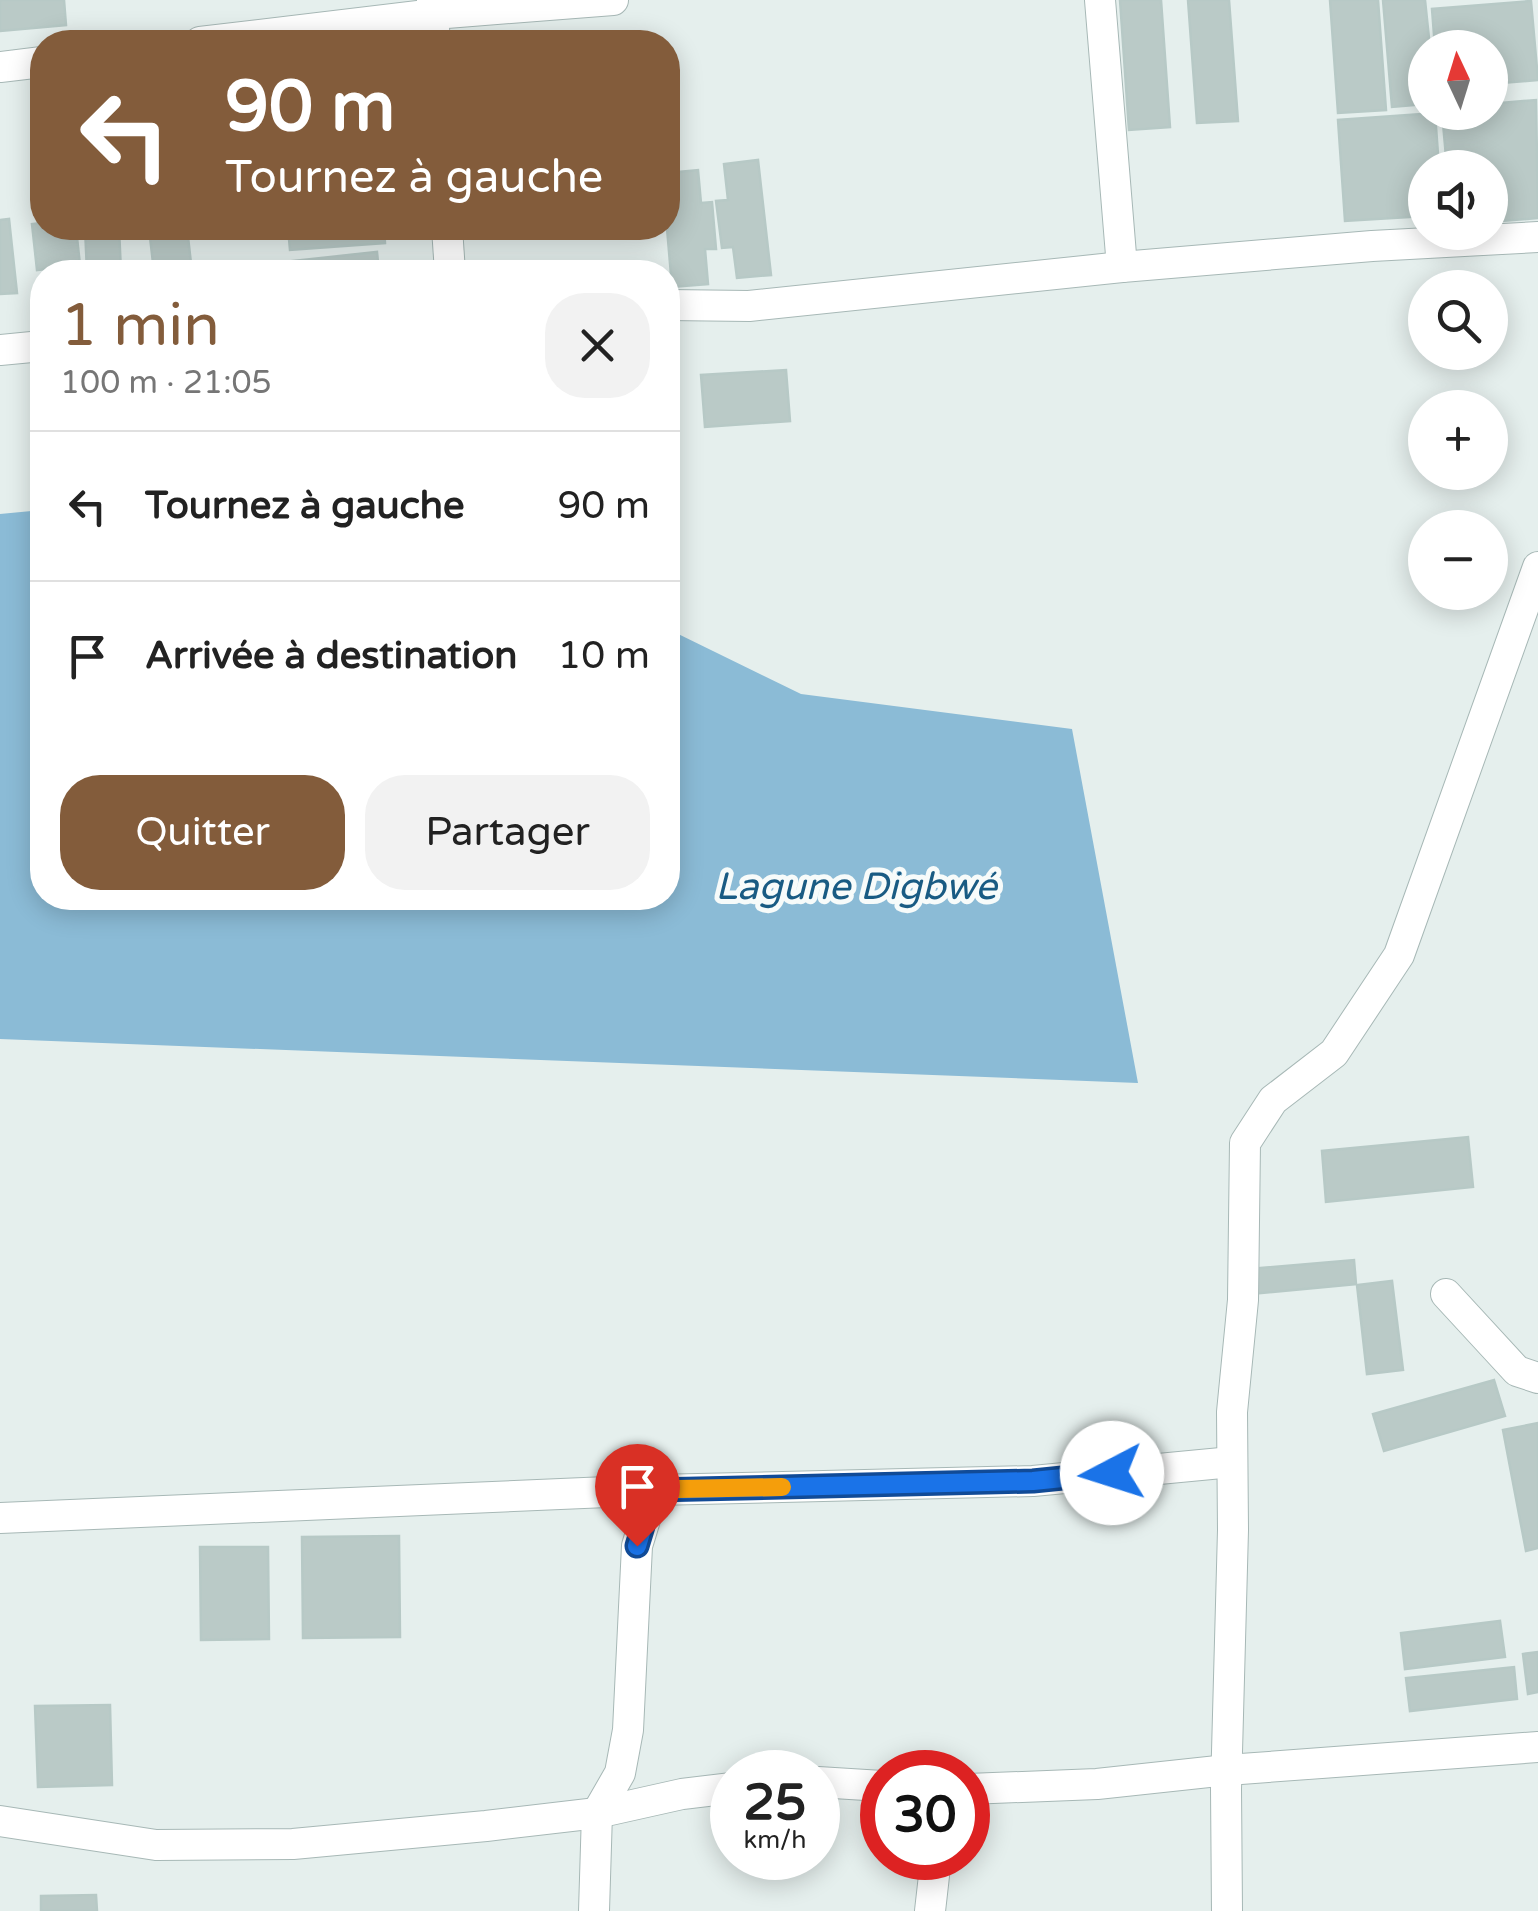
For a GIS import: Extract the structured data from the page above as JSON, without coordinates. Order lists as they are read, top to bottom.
{
  "water": ["Lagune Digbwé"],
  "north": "top",
  "page": {
    "map_buttons": ["+", "−"],
    "turn": ["90 m", "Tournez à gauche"],
    "heading": ["1 min", "100 m · 21:05"],
    "list": [
      {
        "name": "Tournez à gauche",
        "value": "90 m"
      },
      {
        "name": "Arrivée à destination",
        "value": "10 m"
      }
    ],
    "buttons": ["Quitter", "Partager"],
    "speed": "25 km/h",
    "limit": "30"
  }
}
